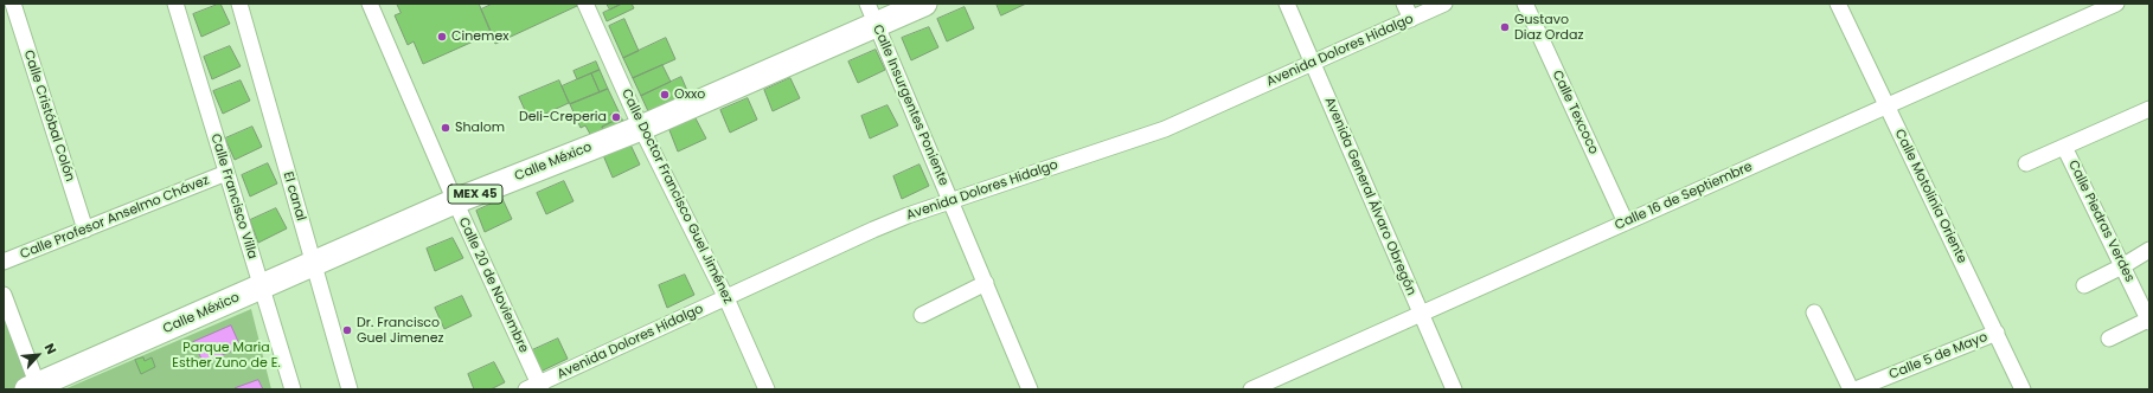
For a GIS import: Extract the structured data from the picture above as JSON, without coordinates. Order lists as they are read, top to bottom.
{
  "streets": {
    "main road": ["Calle México", "MEX 45"],
    "street": [
      "Avenida Dolores Hidalgo",
      "Calle Insurgentes Poniente",
      "Calle Texcoco",
      "Calle Cristóbal Colón",
      "Calle Francisco Villa",
      "El canal",
      "Calle Doctor Francisco Guel Jiménez",
      "Avenida General Álvaro Obregón",
      "Calle 16 de Septiembre",
      "Calle Motolinía Oriente",
      "Calle Profesor Anselmo Chávez",
      "Calle Piedras Verdes",
      "Calle 20 de Noviembre",
      "Calle 5 de Mayo"
    ]
  },
  "crossings": [
    ["Avenida Dolores Hidalgo", "Calle Insurgentes Poniente"],
    ["Avenida Dolores Hidalgo", "Calle Doctor Francisco Guel Jiménez"],
    ["Avenida Dolores Hidalgo", "Avenida General Álvaro Obregón"],
    ["Avenida Dolores Hidalgo", "Calle 20 de Noviembre"],
    ["Calle Insurgentes Poniente", "Calle México"],
    ["Calle Texcoco", "Calle 16 de Septiembre"],
    ["Calle Cristóbal Colón", "Calle Profesor Anselmo Chávez"],
    ["Calle México", "Calle Francisco Villa"],
    ["Calle México", "El canal"],
    ["Calle México", "Calle Doctor Francisco Guel Jiménez"],
    ["Calle México", "Calle 20 de Noviembre"],
    ["Calle Francisco Villa", "Calle Profesor Anselmo Chávez"],
    ["Avenida General Álvaro Obregón", "Calle 16 de Septiembre"],
    ["Calle 16 de Septiembre", "Calle Motolinía Oriente"],
    ["Calle Motolinía Oriente", "Calle 5 de Mayo"]
  ],
  "parks": ["Parque Maria Esther Zuno de E."],
  "places": [
    "Gustavo Diaz Ordaz",
    "Cinemex",
    "Oxxo",
    "Deli-Creperia",
    "Shalom",
    "Dr. Francisco Guel Jimenez"
  ],
  "north": "top right"
}
